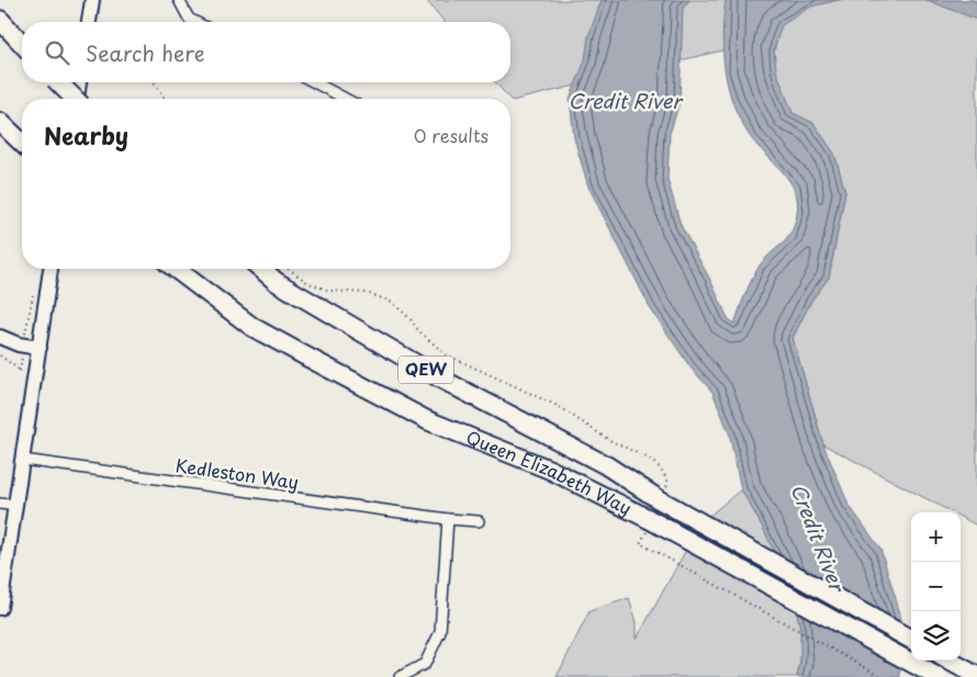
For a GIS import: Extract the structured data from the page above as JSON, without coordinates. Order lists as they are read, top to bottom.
{
  "streets": {
    "highway": ["QEW", "Queen Elizabeth Way"],
    "street": ["Kedleston Way"]
  },
  "water": ["Credit River"],
  "page": {
    "search": "Search here",
    "heading": ["Nearby", "0 results"],
    "map_buttons": ["+", "−"]
  }
}
